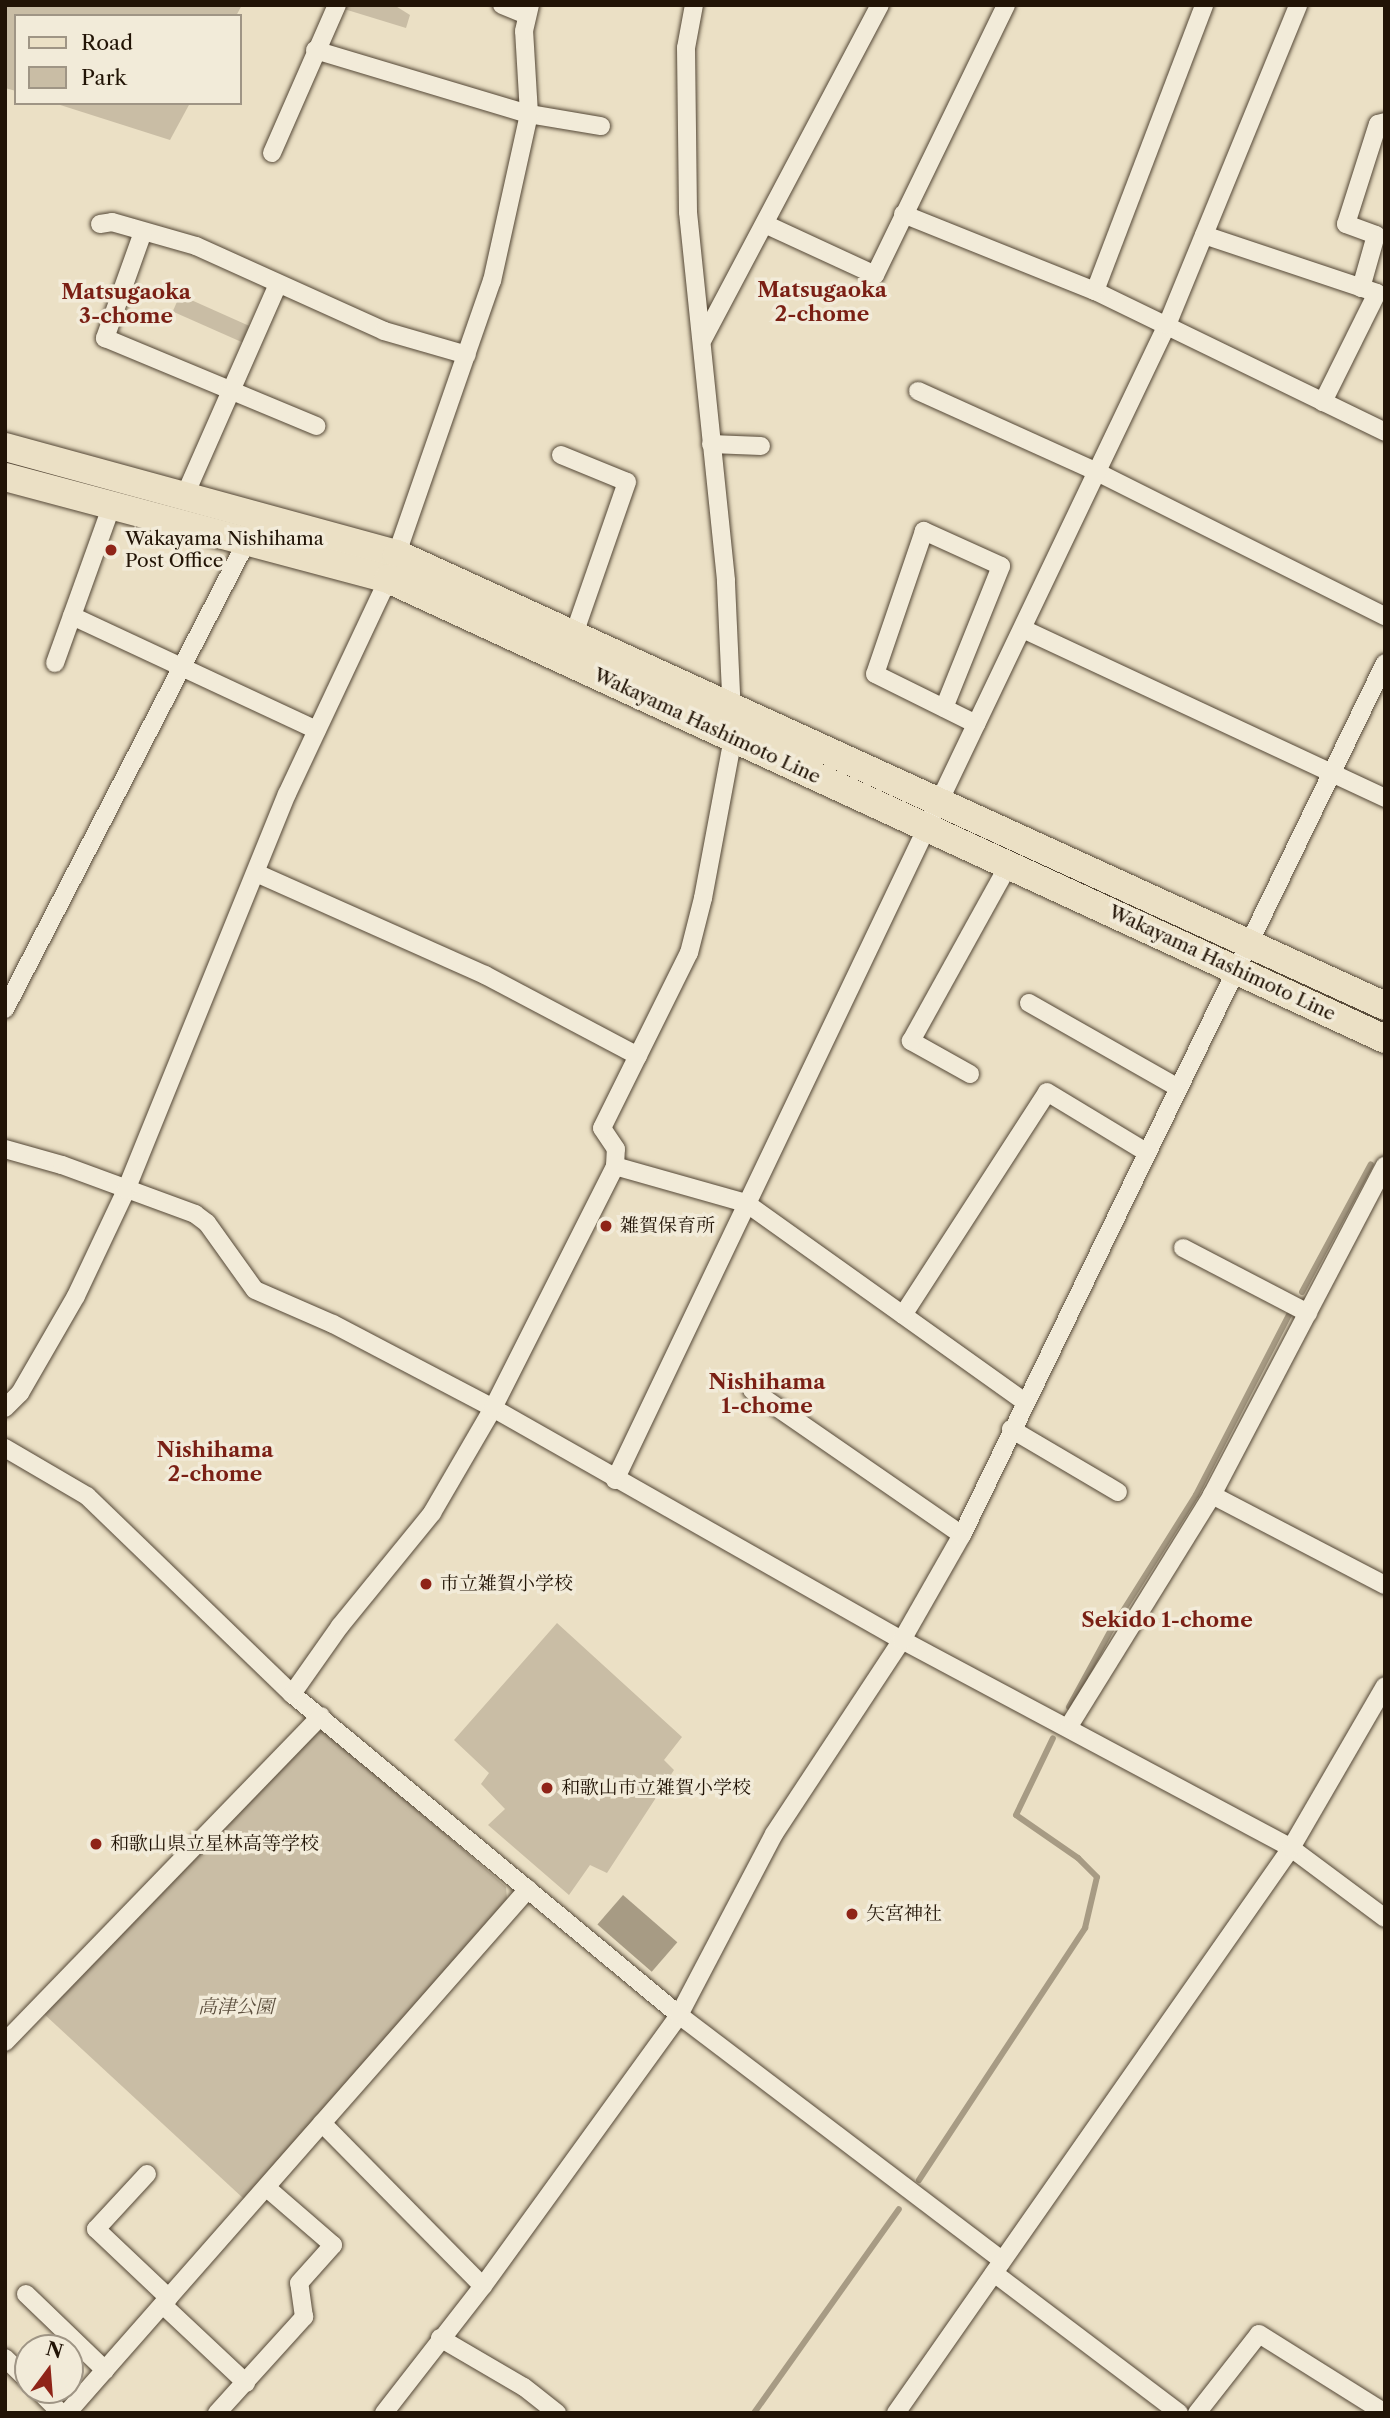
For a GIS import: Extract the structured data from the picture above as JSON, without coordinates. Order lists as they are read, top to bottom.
{
  "streets": {
    "main road": ["Wakayama Hashimoto Line"]
  },
  "districts": [
    "Matsugaoka 2-chome",
    "Matsugaoka 3-chome",
    "Nishihama 1-chome",
    "Nishihama 2-chome",
    "Sekido 1-chome"
  ],
  "parks": ["高津公園"],
  "places": [
    "Wakayama Nishihama Post Office",
    "雑賀保育所",
    "市立雑賀小学校",
    "和歌山市立雑賀小学校",
    "和歌山県立星林高等学校",
    "矢宮神社"
  ],
  "legend": ["Road", "Park"],
  "north": "top"
}
